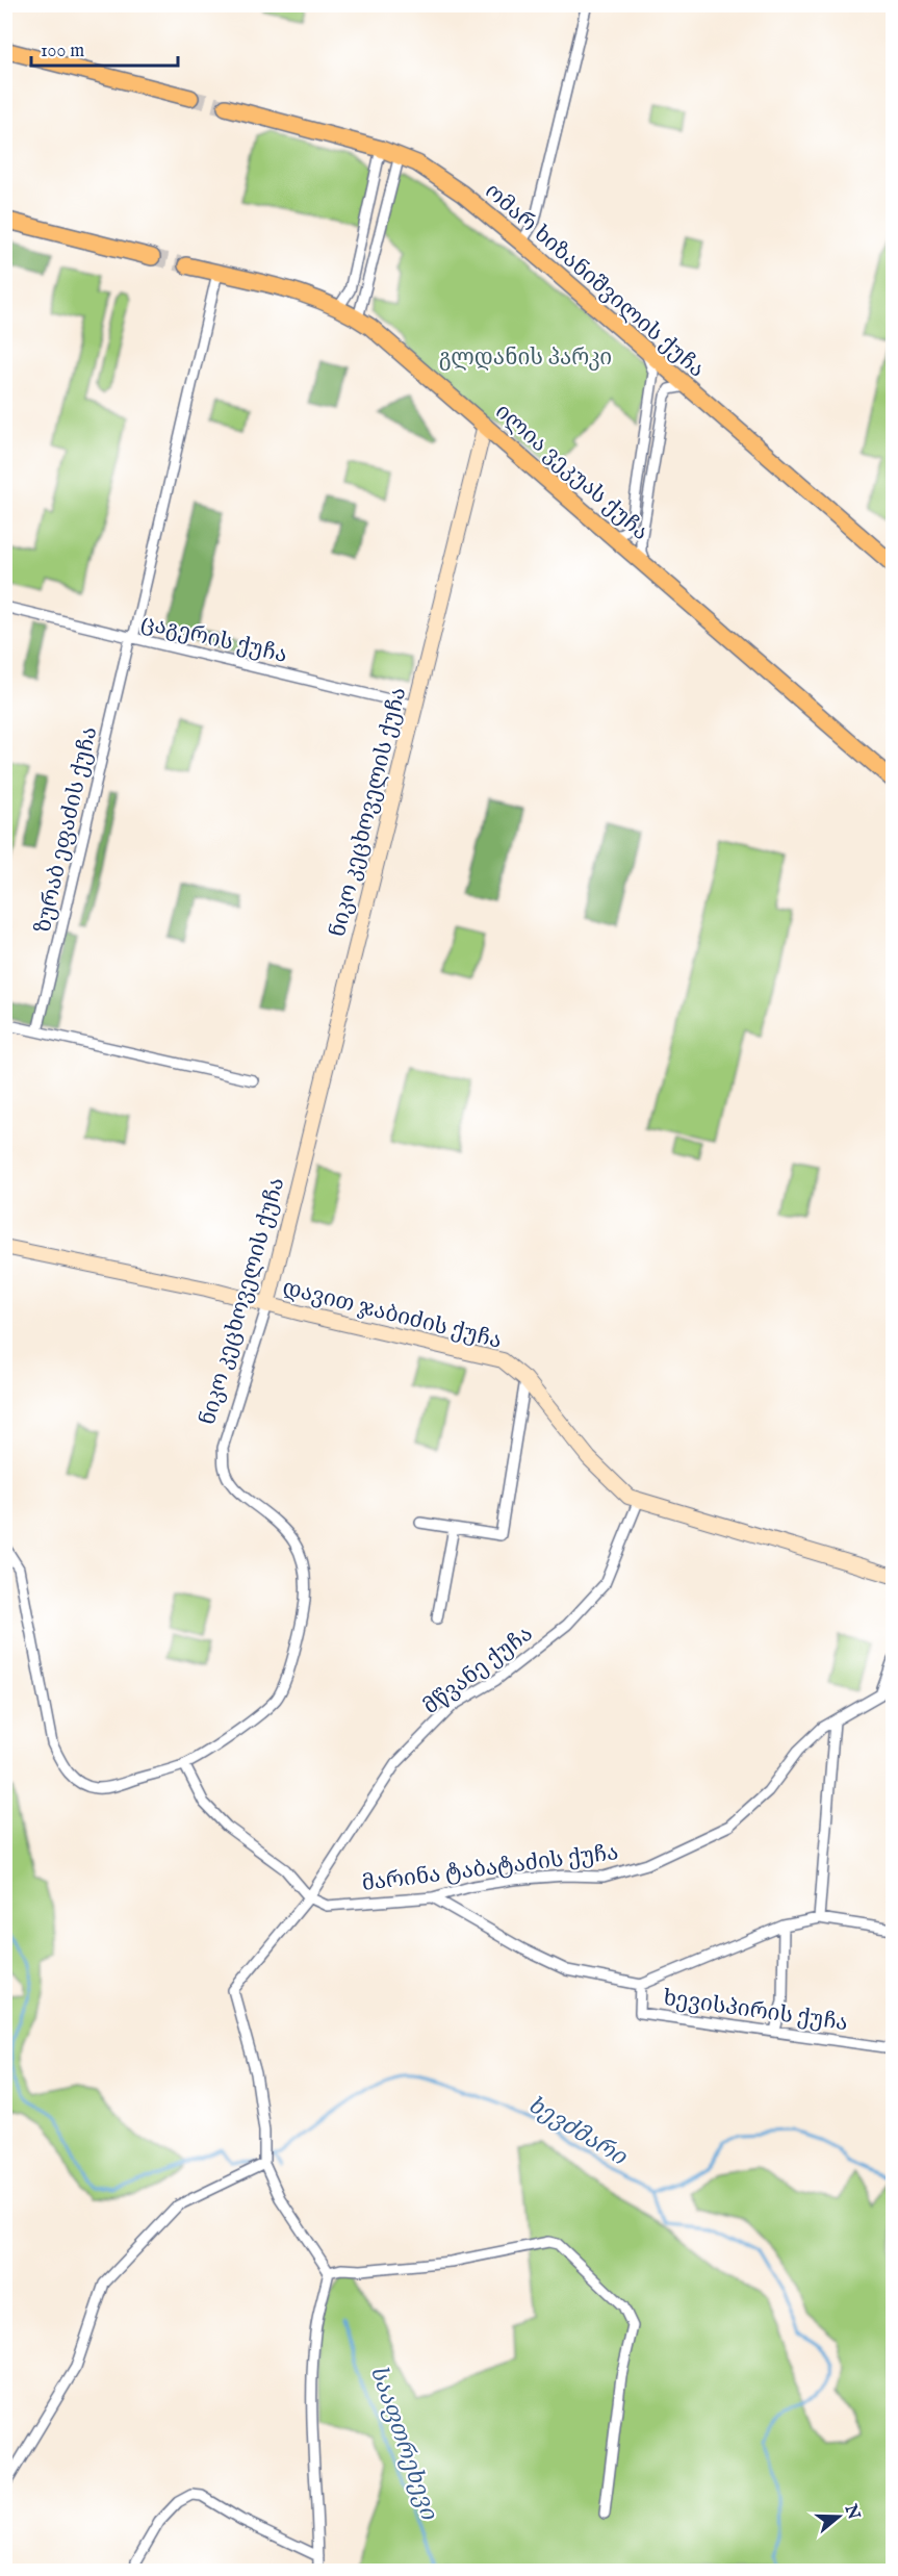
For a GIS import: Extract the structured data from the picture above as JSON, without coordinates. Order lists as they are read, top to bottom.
{
  "streets": {
    "main road": ["ომარ ხიზანიშვილის ქუჩა", "ილია ვეკუას ქუჩა"],
    "street": [
      "ცაგერის ქუჩა",
      "ნიკო კეცხოველის ქუჩა",
      "ზურაბ ეფაძის ქუჩა",
      "დავით ჯაბიძის ქუჩა",
      "მწვანე ქუჩა",
      "მარინა ტაბატაძის ქუჩა",
      "ხევისპირის ქუჩა"
    ]
  },
  "crossings": [
    ["ილია ვეკუას ქუჩა", "ნიკო კეცხოველის ქუჩა"],
    ["ილია ვეკუას ქუჩა", "ზურაბ ეფაძის ქუჩა"],
    ["ცაგერის ქუჩა", "ნიკო კეცხოველის ქუჩა"],
    ["ცაგერის ქუჩა", "ზურაბ ეფაძის ქუჩა"],
    ["ნიკო კეცხოველის ქუჩა", "დავით ჯაბიძის ქუჩა"],
    ["დავით ჯაბიძის ქუჩა", "მწვანე ქუჩა"],
    ["მწვანე ქუჩა", "მარინა ტაბატაძის ქუჩა"]
  ],
  "water": ["ხევძმარი", "სააფთრეხევი"],
  "parks": ["გლდანის პარკი"],
  "scale_bar": "100 m",
  "north": "right"
}
